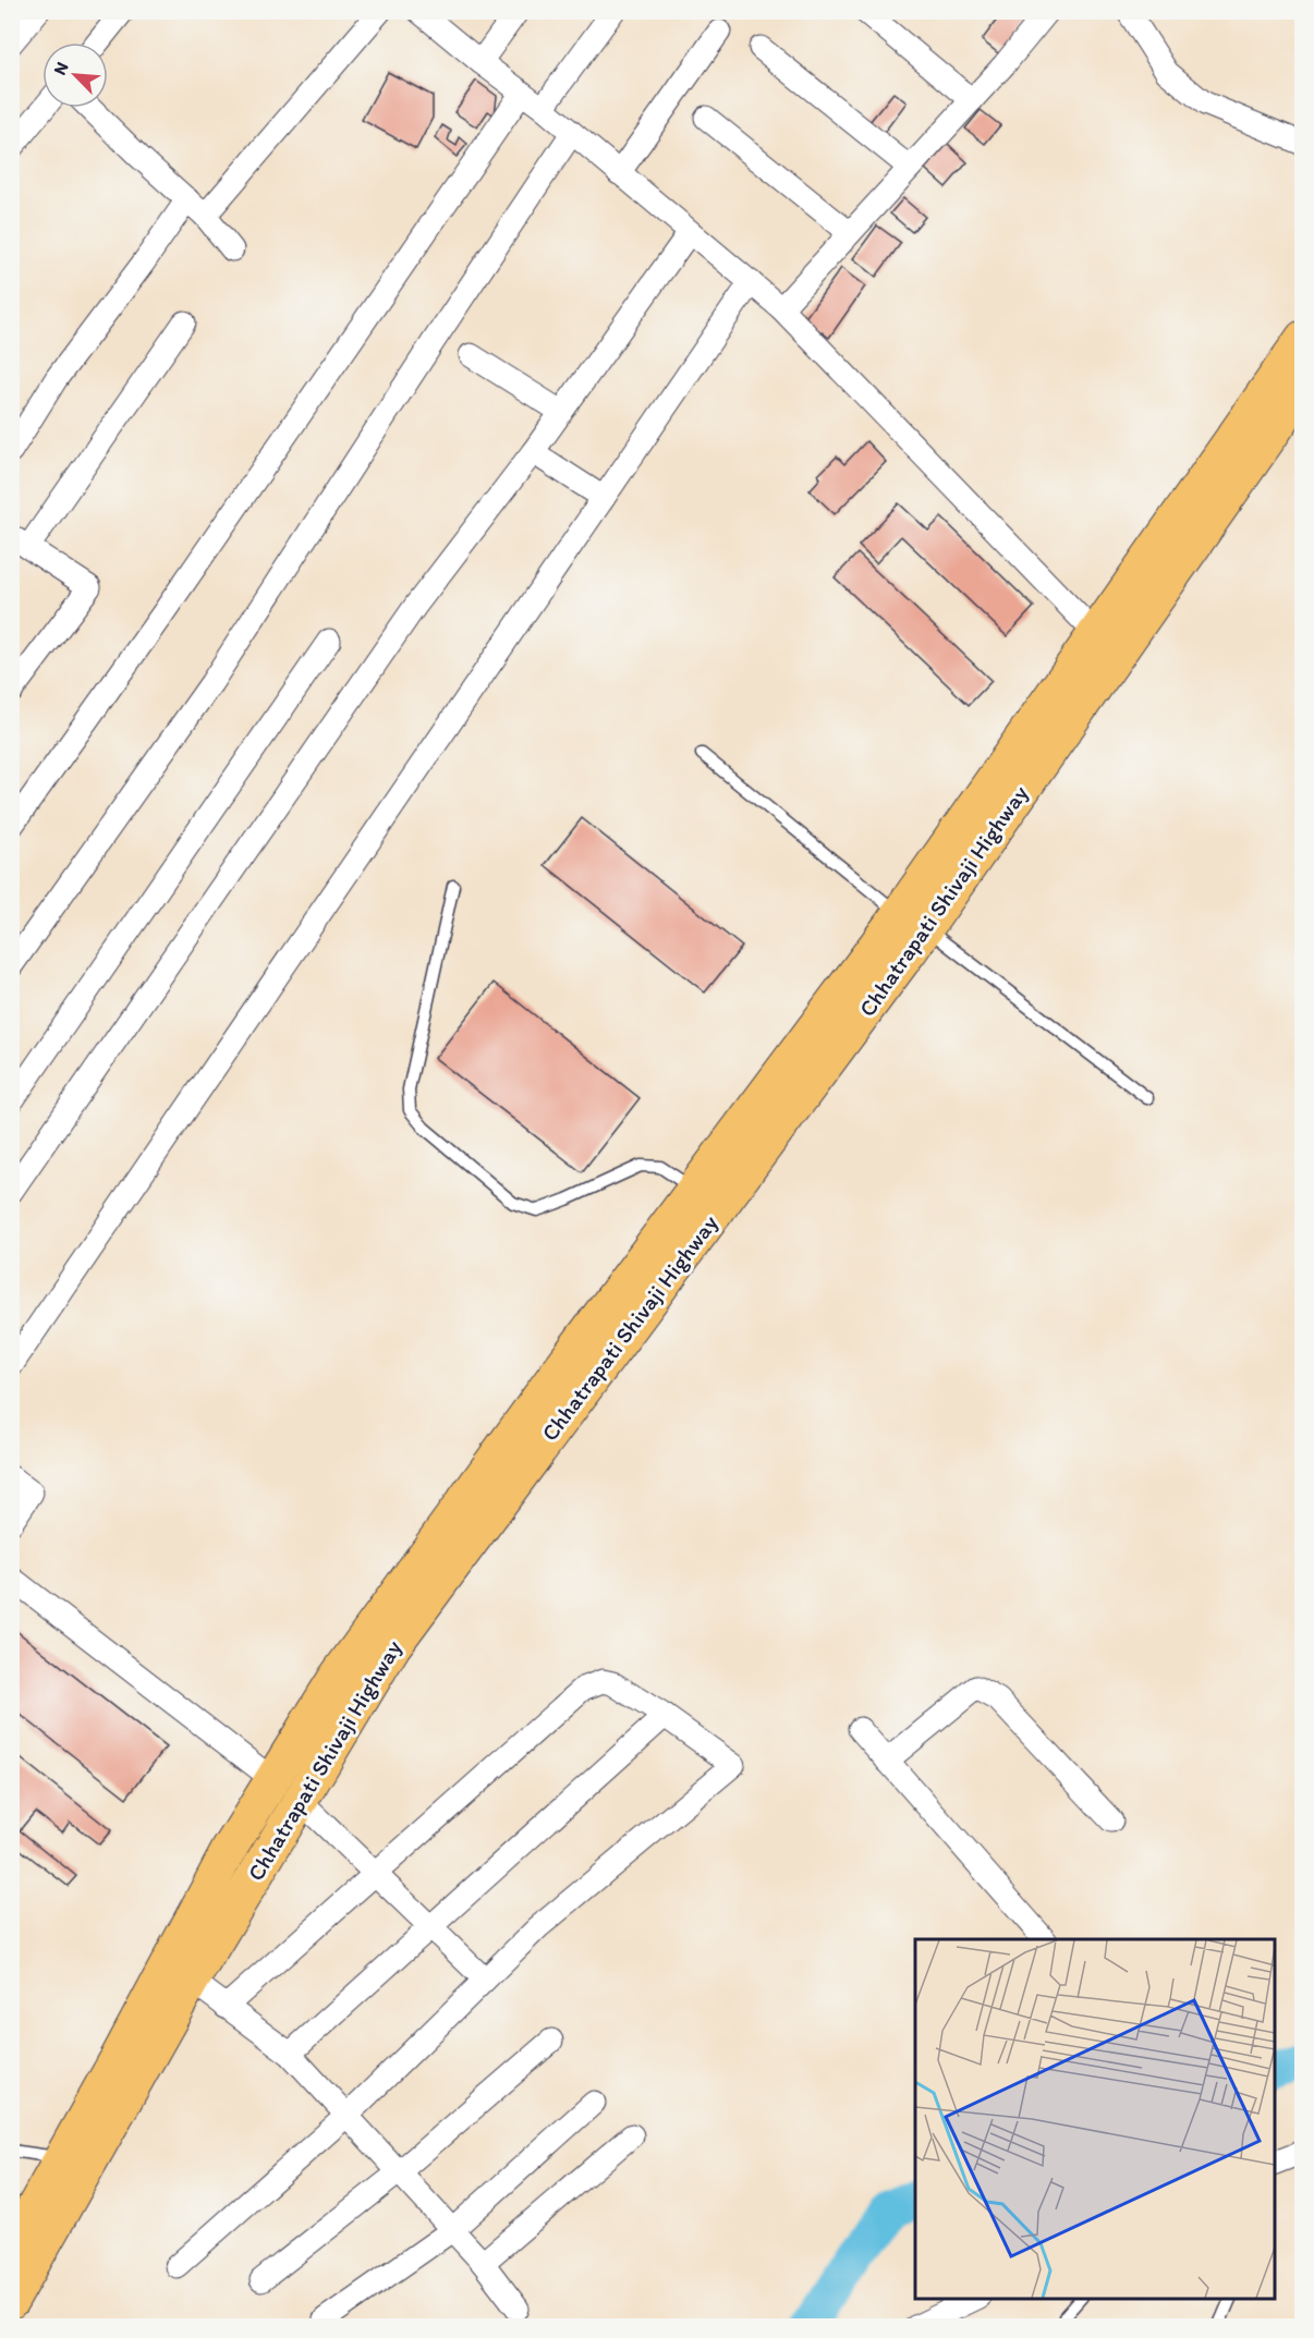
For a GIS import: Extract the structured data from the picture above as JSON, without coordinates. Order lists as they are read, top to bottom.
{
  "streets": {
    "main road": ["Chhatrapati Shivaji Highway"]
  },
  "north": "top left"
}
